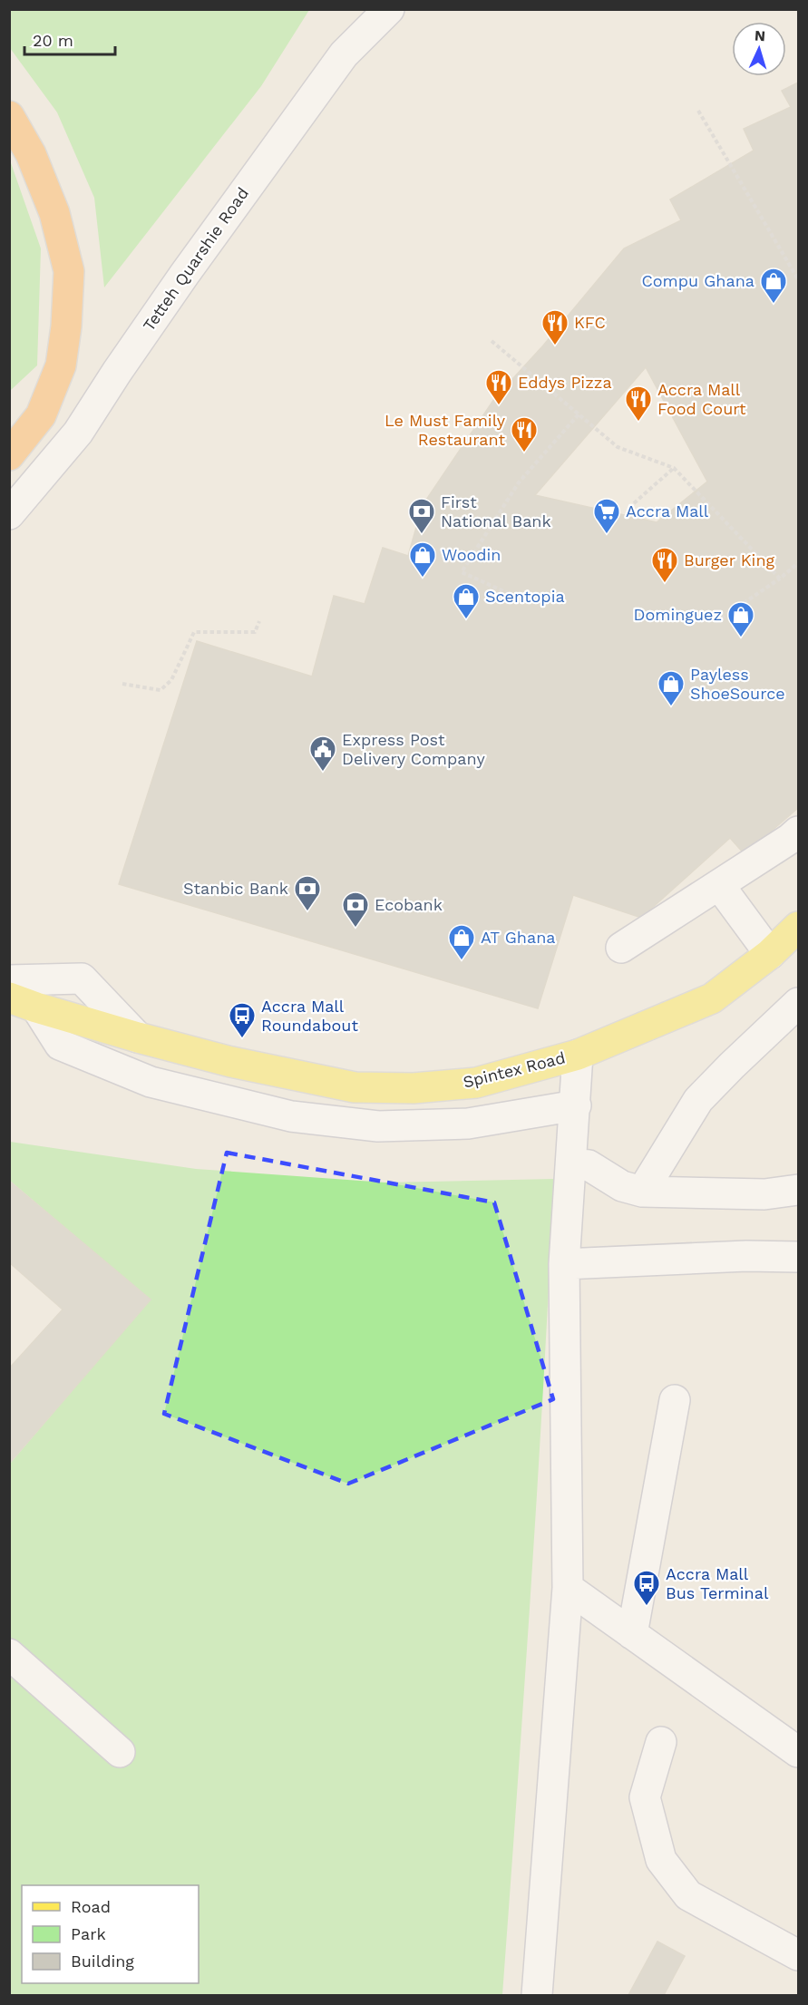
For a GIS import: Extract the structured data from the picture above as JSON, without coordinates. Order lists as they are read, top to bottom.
{
  "streets": {
    "main road": ["Spintex Road"],
    "street": ["Tetteh Quarshie Road"]
  },
  "places": {
    "shop": [
      "Compu Ghana",
      "Woodin",
      "Scentopia",
      "Dominguez",
      "Payless ShoeSource",
      "AT Ghana"
    ],
    "restaurant": [
      "KFC",
      "Eddys Pizza",
      "Accra Mall Food Court",
      "Le Must Family Restaurant",
      "Burger King"
    ],
    "bank": ["First National Bank", "Stanbic Bank", "Ecobank"],
    "supermarket": ["Accra Mall"],
    "public building": ["Express Post Delivery Company"],
    "bus stop": ["Accra Mall Roundabout", "Accra Mall Bus Terminal"]
  },
  "legend": ["Road", "Park", "Building"],
  "scale_bar": "20 m",
  "north": "top"
}
